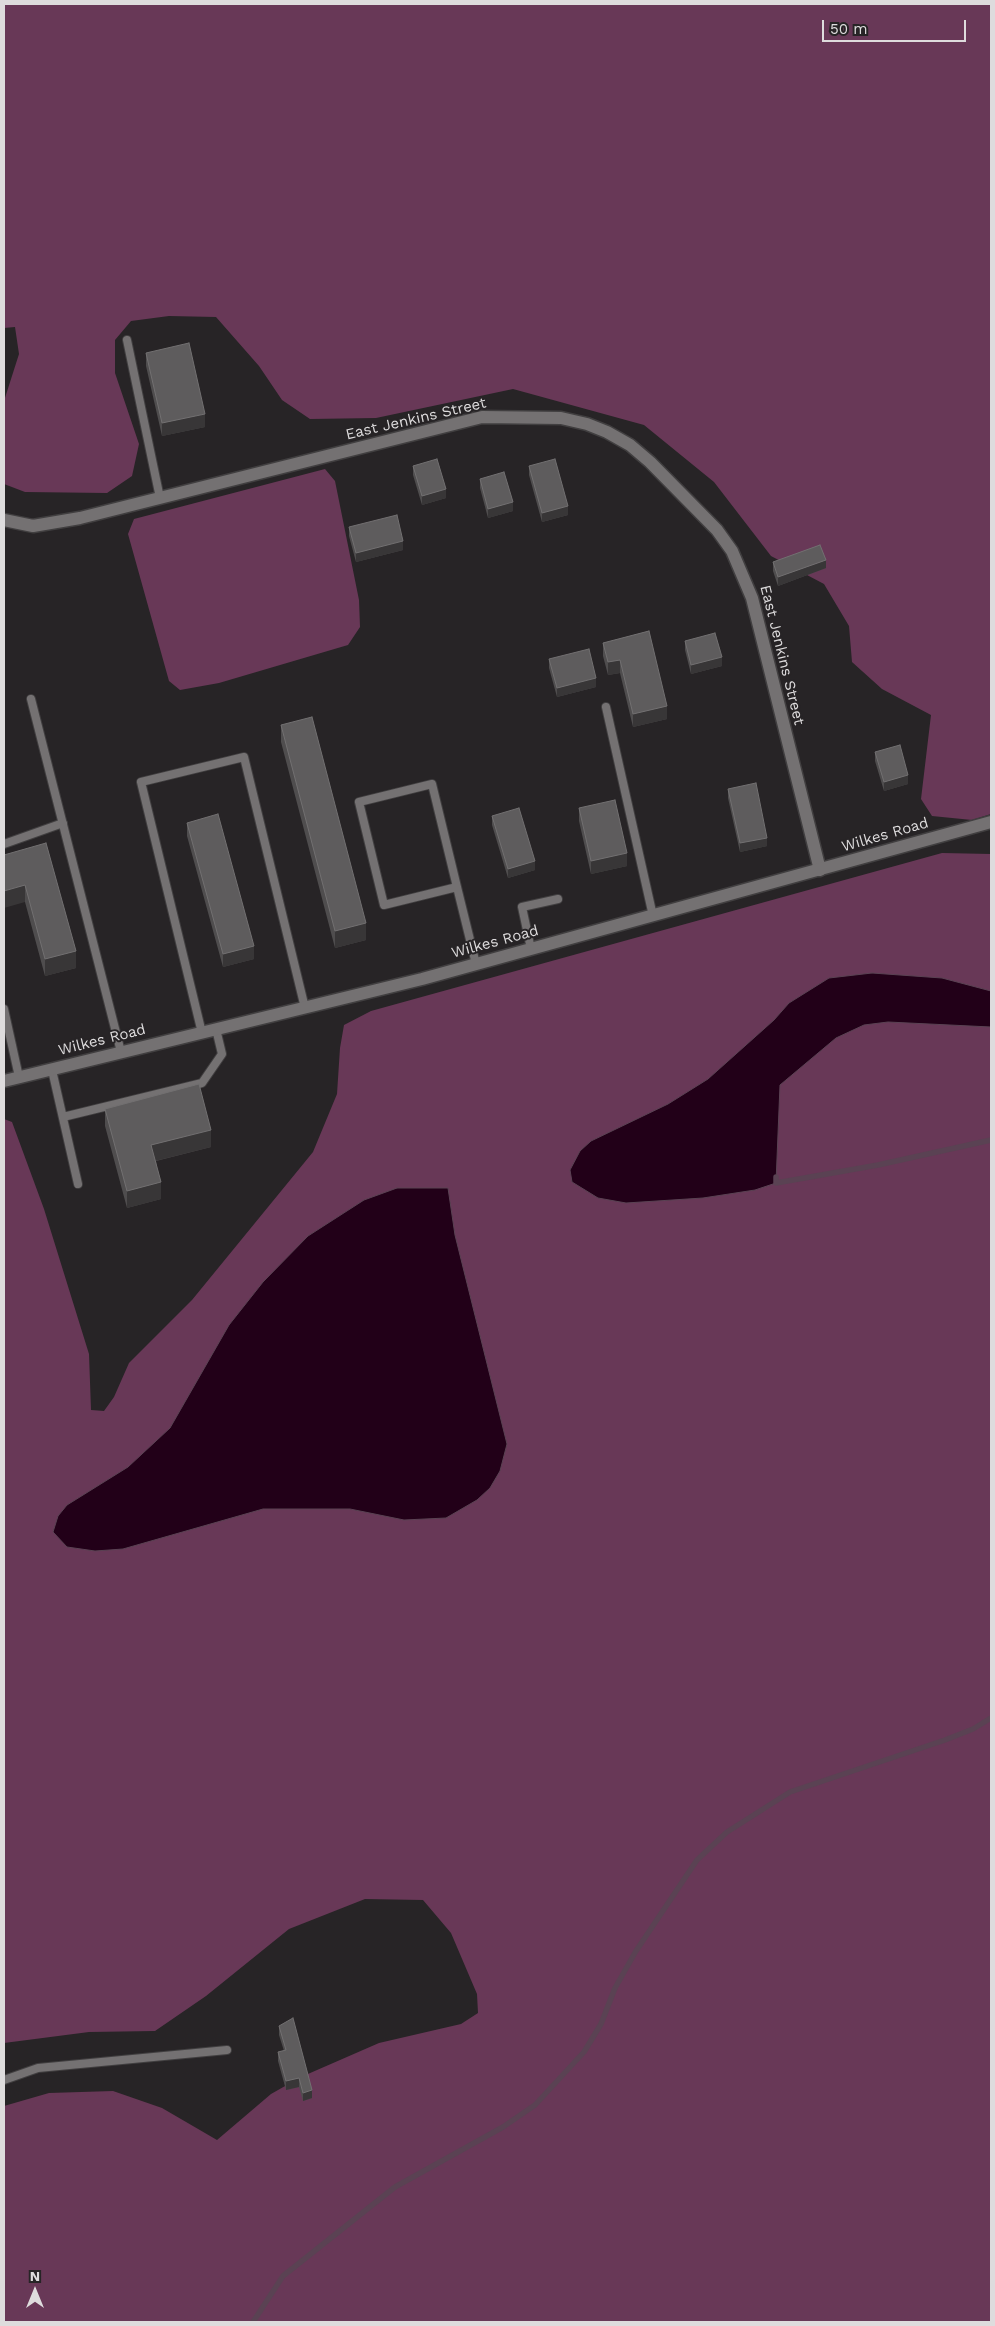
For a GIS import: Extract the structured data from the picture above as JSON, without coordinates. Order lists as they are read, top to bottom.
{
  "streets": {
    "street": ["East Jenkins Street", "Wilkes Road"]
  },
  "crossings": [
    ["East Jenkins Street", "Wilkes Road"]
  ],
  "scale_bar": "50 m",
  "north": "top"
}
